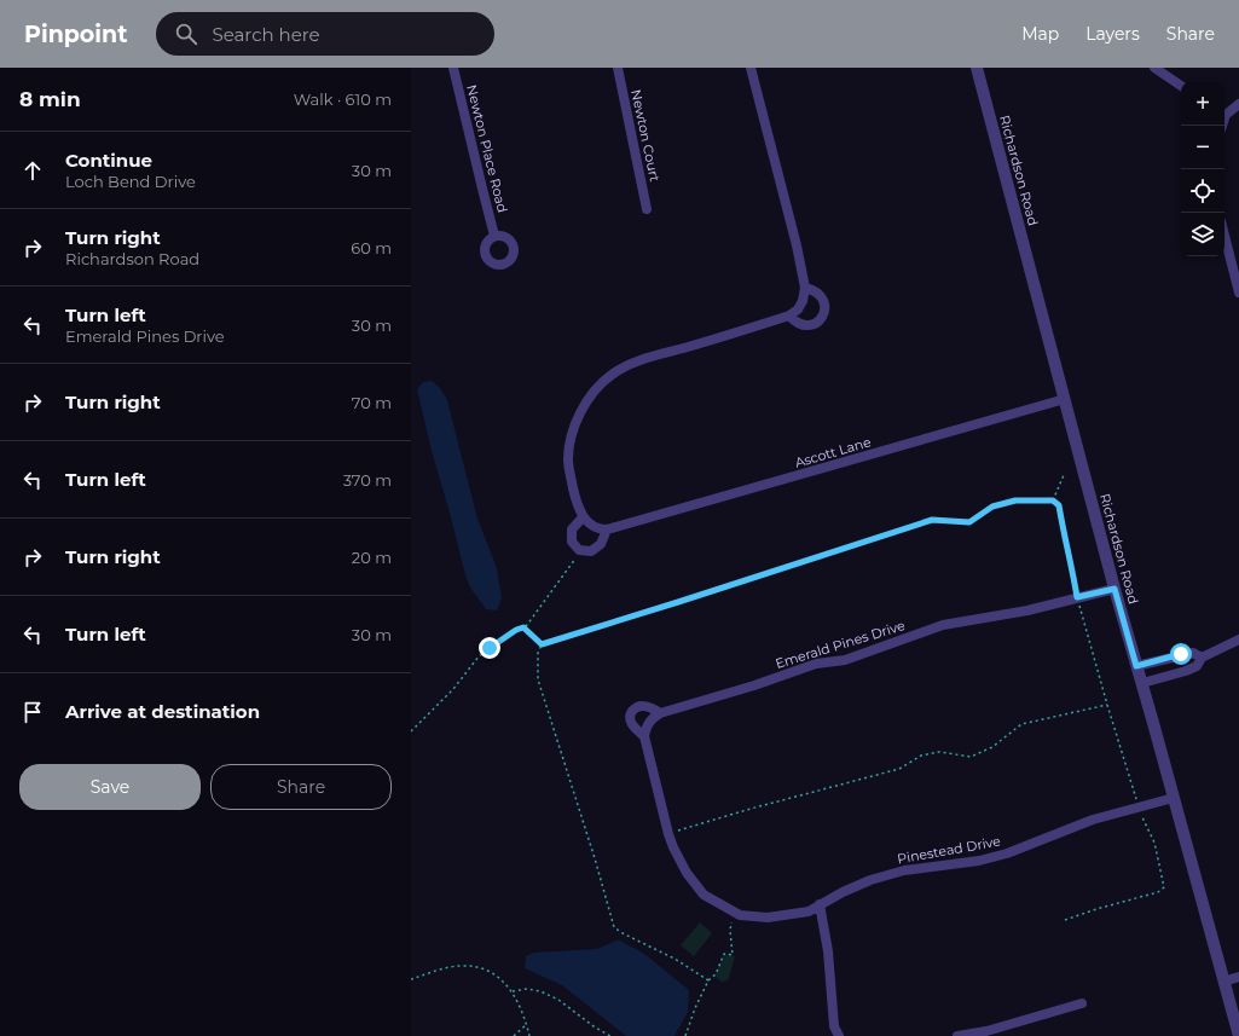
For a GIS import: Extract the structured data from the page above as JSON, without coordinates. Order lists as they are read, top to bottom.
{
  "streets": {
    "street": [
      "Newton Court",
      "Newton Place Road",
      "Richardson Road",
      "Ascott Lane",
      "Emerald Pines Drive",
      "Pinestead Drive"
    ]
  },
  "crossings": [
    ["Richardson Road", "Ascott Lane"],
    ["Richardson Road", "Emerald Pines Drive"],
    ["Richardson Road", "Pinestead Drive"],
    ["Emerald Pines Drive", "Pinestead Drive"]
  ],
  "page": {
    "header": "Pinpoint",
    "search": "Search here",
    "nav": ["Map", "Layers", "Share"],
    "heading": ["8 min", "Walk · 610 m"],
    "map_buttons": ["+", "−"],
    "list": [
      ["Continue", "Loch Bend Drive", "30 m"],
      ["Turn right", "Richardson Road", "60 m"],
      ["Turn left", "Emerald Pines Drive", "30 m"],
      ["Turn right", "70 m"],
      ["Turn left", "370 m"],
      ["Turn right", "20 m"],
      ["Turn left", "30 m"],
      "Arrive at destination"
    ],
    "buttons": ["Save", "Share"]
  }
}
